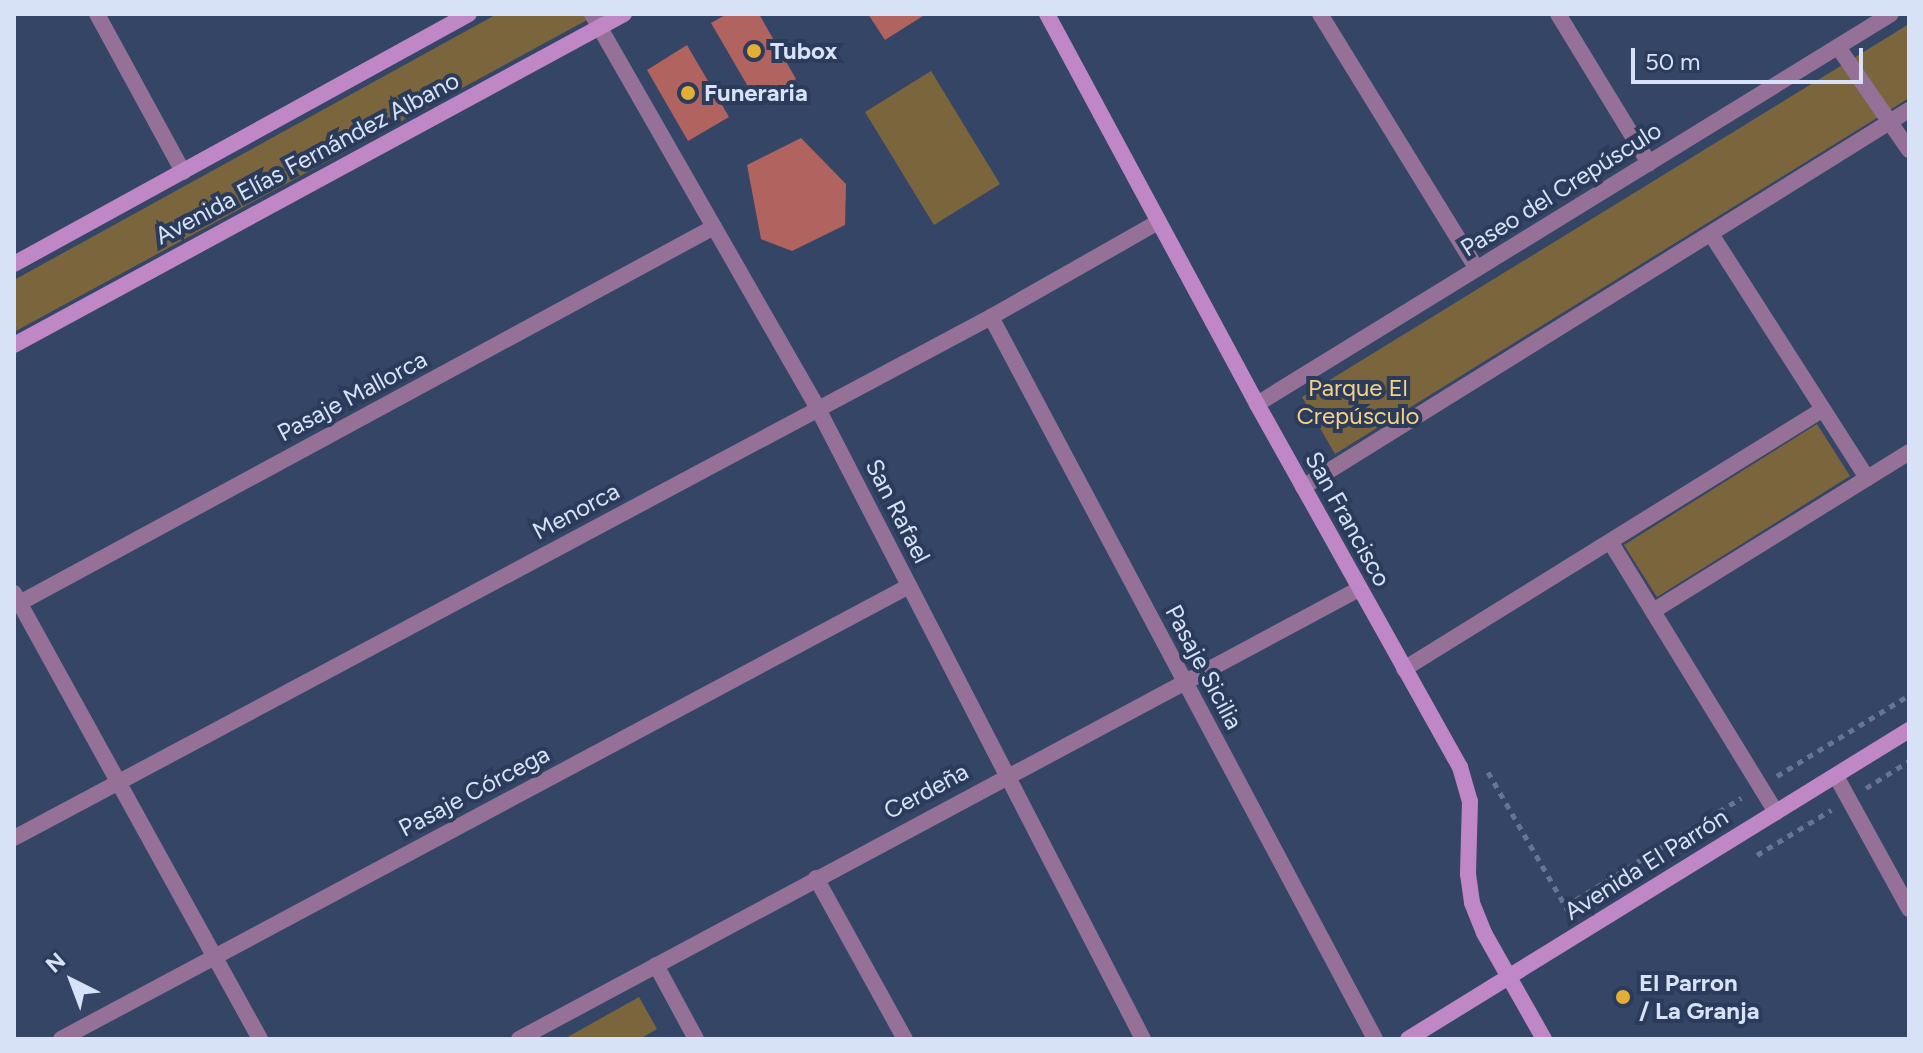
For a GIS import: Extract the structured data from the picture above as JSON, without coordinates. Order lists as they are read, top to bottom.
{
  "streets": {
    "main road": ["Avenida Elías Fernández Albano", "San Francisco", "Avenida El Parrón"],
    "street": [
      "Paseo del Crepúsculo",
      "Pasaje Mallorca",
      "Menorca",
      "San Rafael",
      "Pasaje Sicilia",
      "Pasaje Córcega",
      "Cerdeña"
    ]
  },
  "crossings": [
    ["Avenida Elías Fernández Albano", "San Rafael"],
    ["Paseo del Crepúsculo", "San Francisco"],
    ["Pasaje Mallorca", "San Rafael"],
    ["Menorca", "San Rafael"],
    ["Menorca", "San Francisco"],
    ["Menorca", "Pasaje Sicilia"],
    ["San Rafael", "Pasaje Córcega"],
    ["San Rafael", "Cerdeña"],
    ["San Francisco", "Cerdeña"],
    ["San Francisco", "Avenida El Parrón"],
    ["Pasaje Sicilia", "Cerdeña"]
  ],
  "parks": ["Parque El Crepúsculo"],
  "places": ["Tubox", "Funeraria", "El Parron / La Granja"],
  "scale_bar": "50 m",
  "north": "top left"
}
